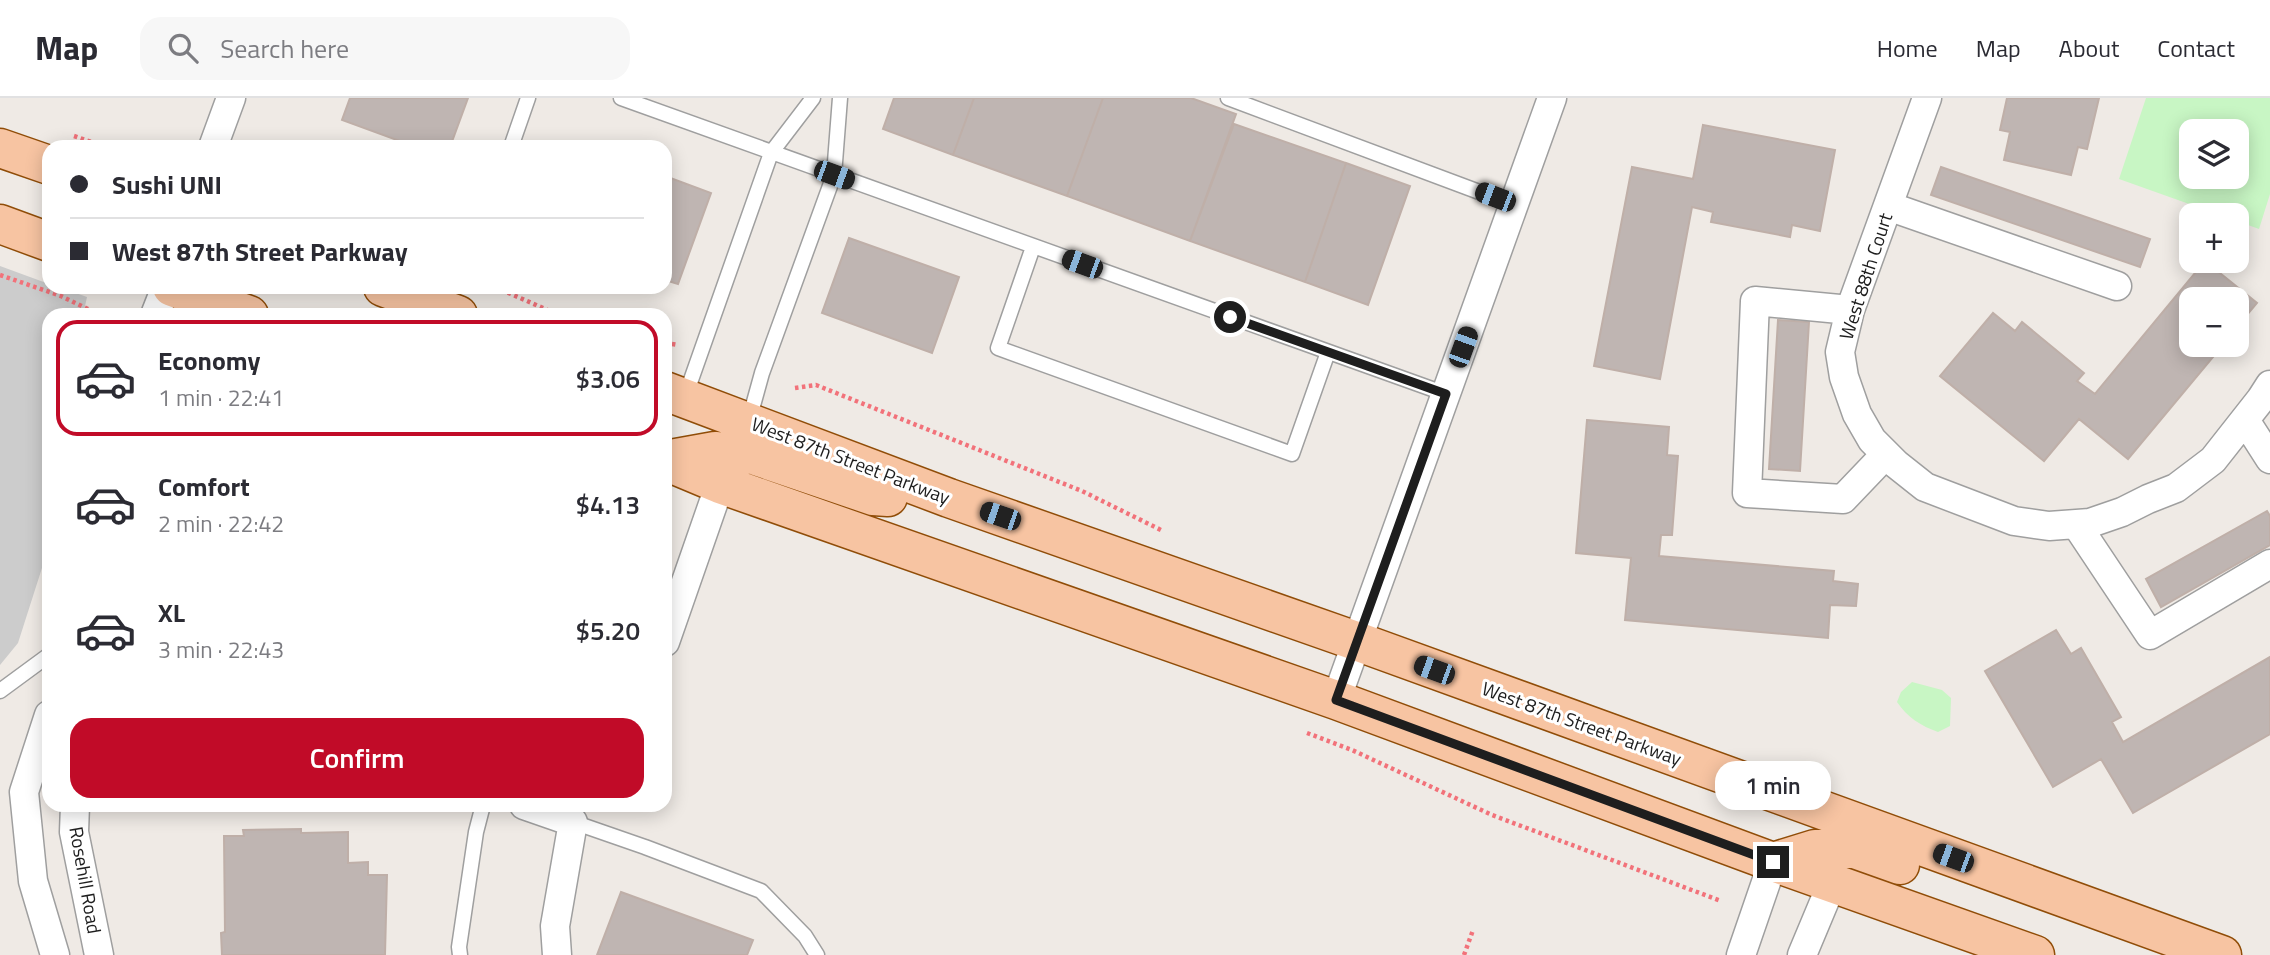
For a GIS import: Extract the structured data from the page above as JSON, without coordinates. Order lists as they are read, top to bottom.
{
  "streets": {
    "main road": ["West 87th Street Parkway"],
    "street": ["West 88th Court", "Rosehill Road"]
  },
  "page": {
    "header": "Map",
    "search": "Search here",
    "nav": [
      "Home",
      "Map",
      "About",
      "Contact"
    ],
    "map_buttons": ["+", "−"],
    "banner": ["Sushi UNI", "West 87th Street Parkway"],
    "list": [
      {
        "name": "Economy",
        "note": "1 min · 22:41",
        "value": "$3.06"
      },
      {
        "name": "Comfort",
        "note": "2 min · 22:42",
        "value": "$4.13"
      },
      {
        "name": "XL",
        "note": "3 min · 22:43",
        "value": "$5.20"
      }
    ],
    "buttons": "Confirm",
    "bubble": "1 min"
  }
}
